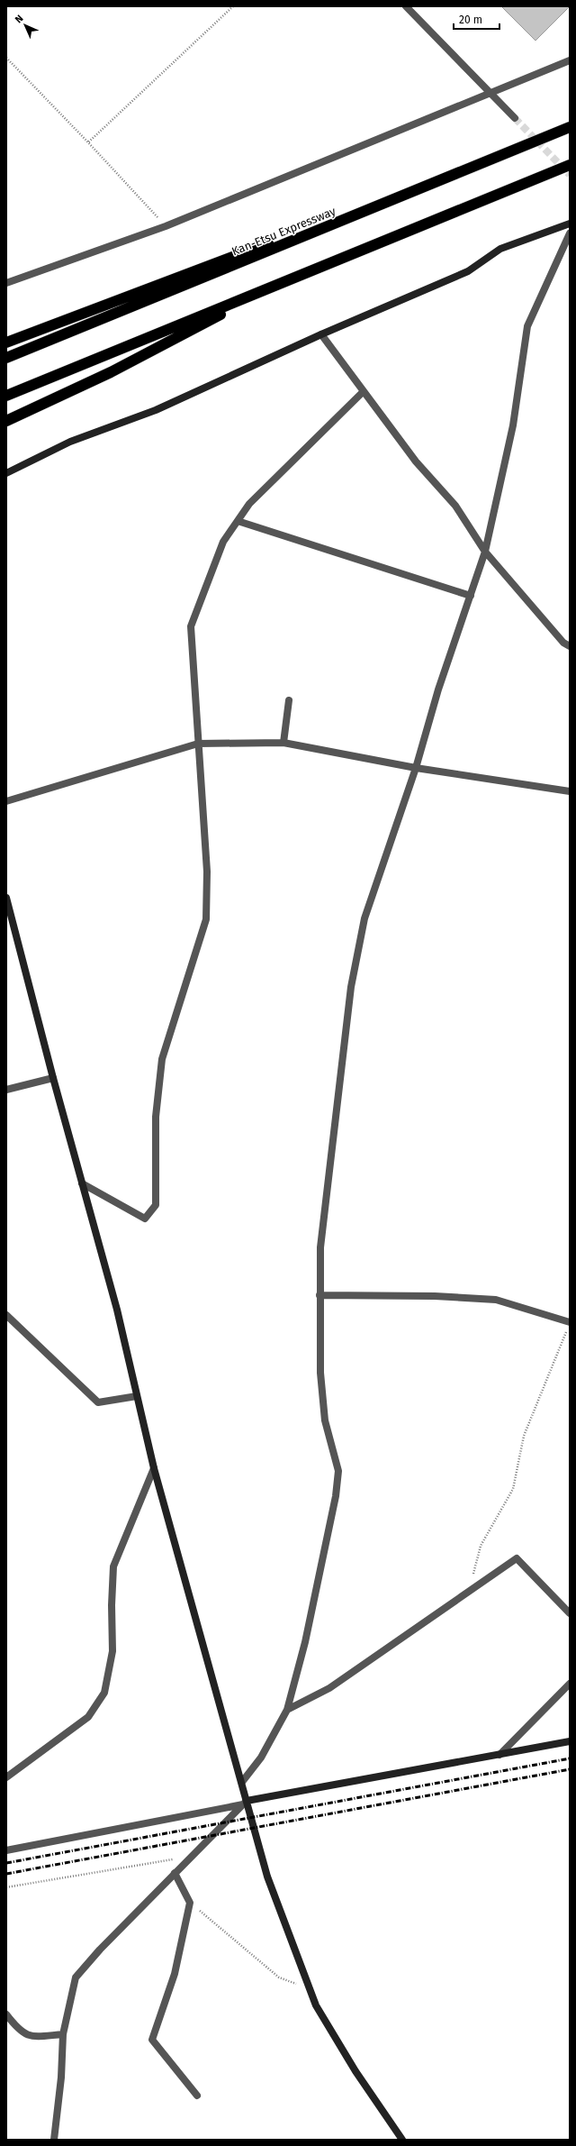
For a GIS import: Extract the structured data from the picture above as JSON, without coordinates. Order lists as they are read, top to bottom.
{
  "streets": {
    "highway": ["Kan-Etsu Expressway"]
  },
  "scale_bar": "20 m",
  "north": "top left"
}
